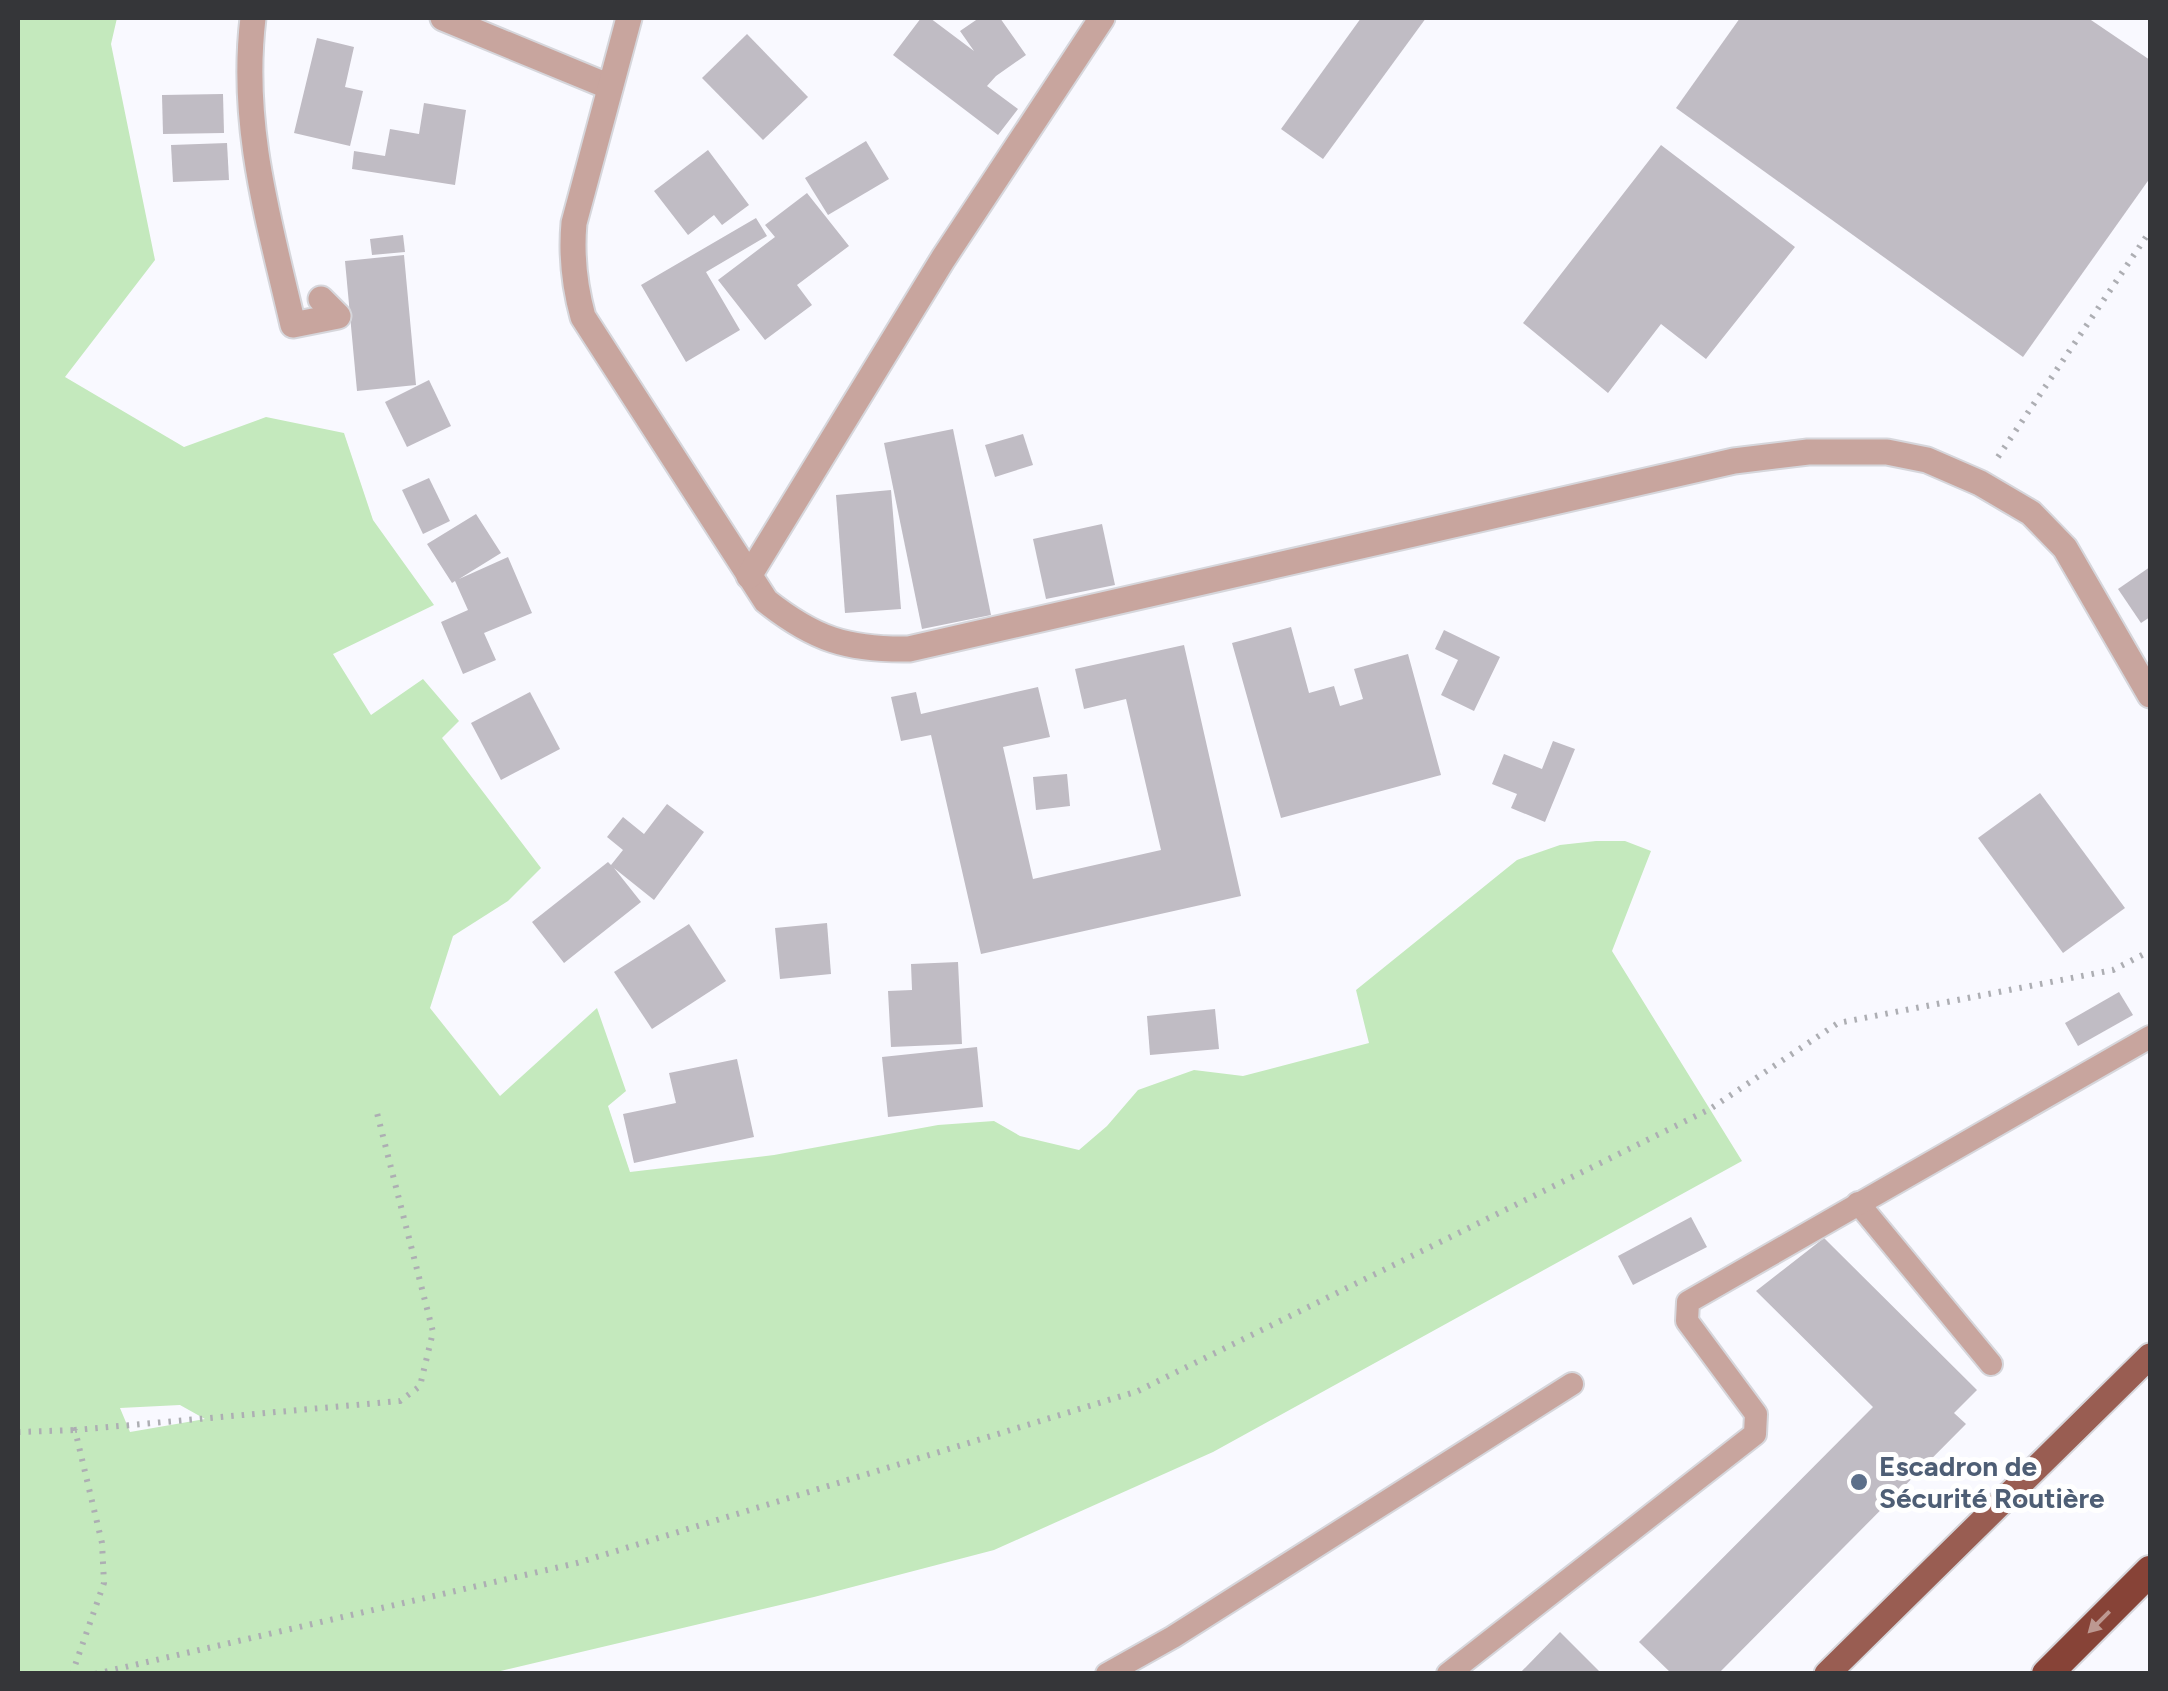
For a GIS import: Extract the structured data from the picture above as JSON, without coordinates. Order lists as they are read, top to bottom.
{
  "places": ["Escadron de Sécurité Routière"]
}
